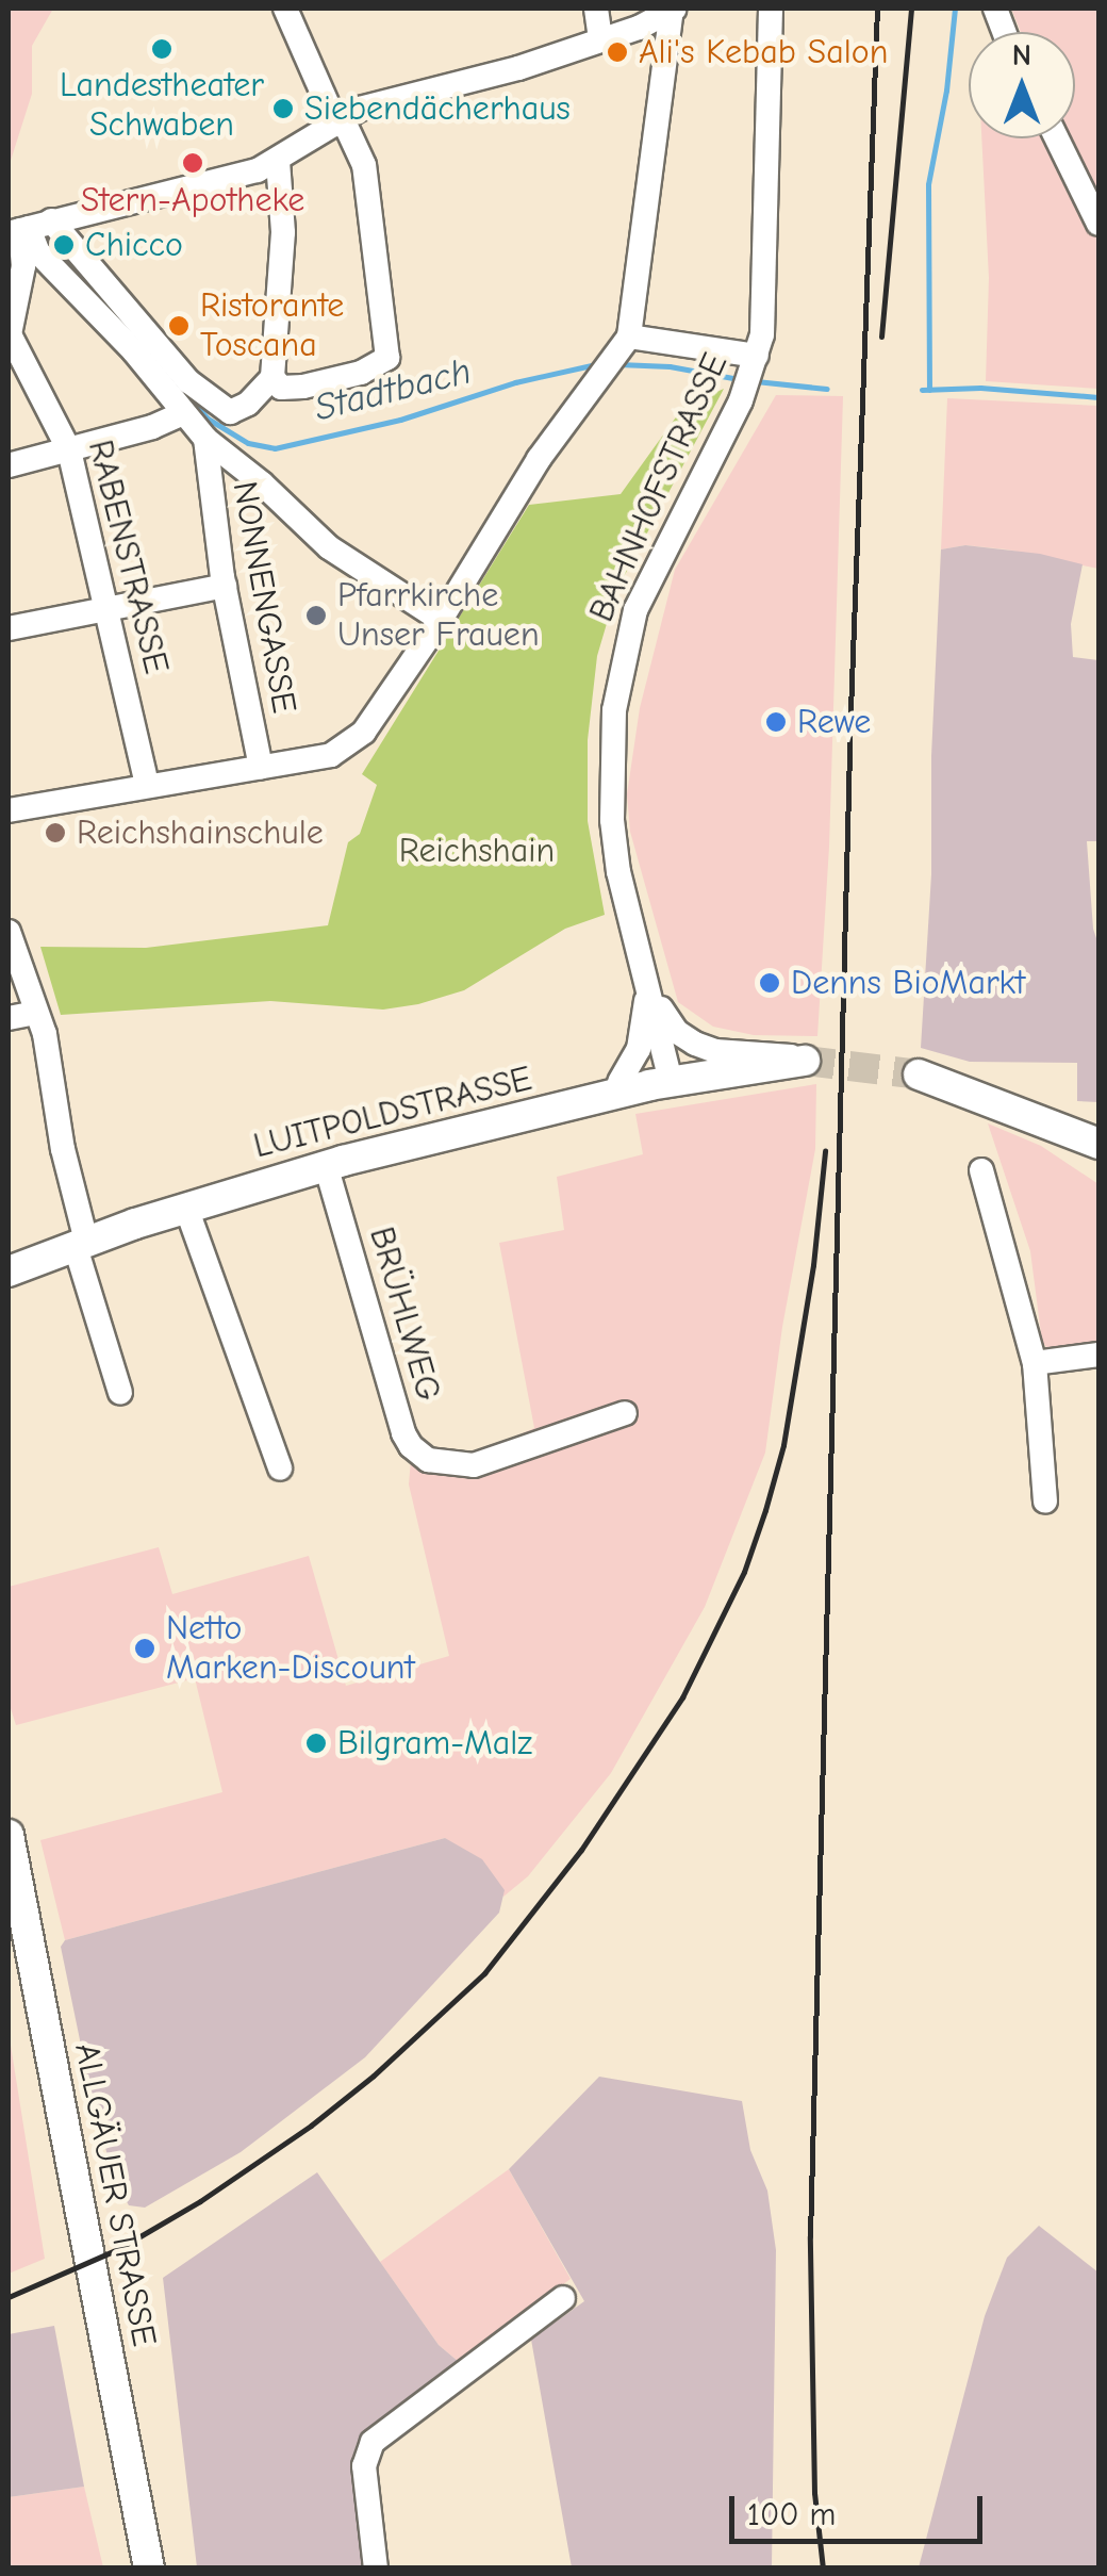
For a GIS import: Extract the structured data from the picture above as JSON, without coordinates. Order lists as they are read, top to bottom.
{
  "streets": {
    "main road": ["LUITPOLDSTRASSE", "ALLGÄUER STRASSE"],
    "street": [
      "BAHNHOFSTRASSE",
      "RABENSTRASSE",
      "NONNENGASSE",
      "BRÜHLWEG"
    ]
  },
  "crossings": [
    ["BAHNHOFSTRASSE", "LUITPOLDSTRASSE"],
    ["LUITPOLDSTRASSE", "BRÜHLWEG"]
  ],
  "water": ["Stadtbach"],
  "parks": ["Reichshain"],
  "places": [
    "Landestheater Schwaben",
    "Ali's Kebab Salon",
    "Siebendächerhaus",
    "Stern-Apotheke",
    "Chicco",
    "Ristorante Toscana",
    "Pfarrkirche Unser Frauen",
    "Rewe",
    "Reichshainschule",
    "Denns BioMarkt",
    "Netto Marken-Discount",
    "Bilgram-Malz"
  ],
  "scale_bar": "100 m",
  "north": "top"
}
